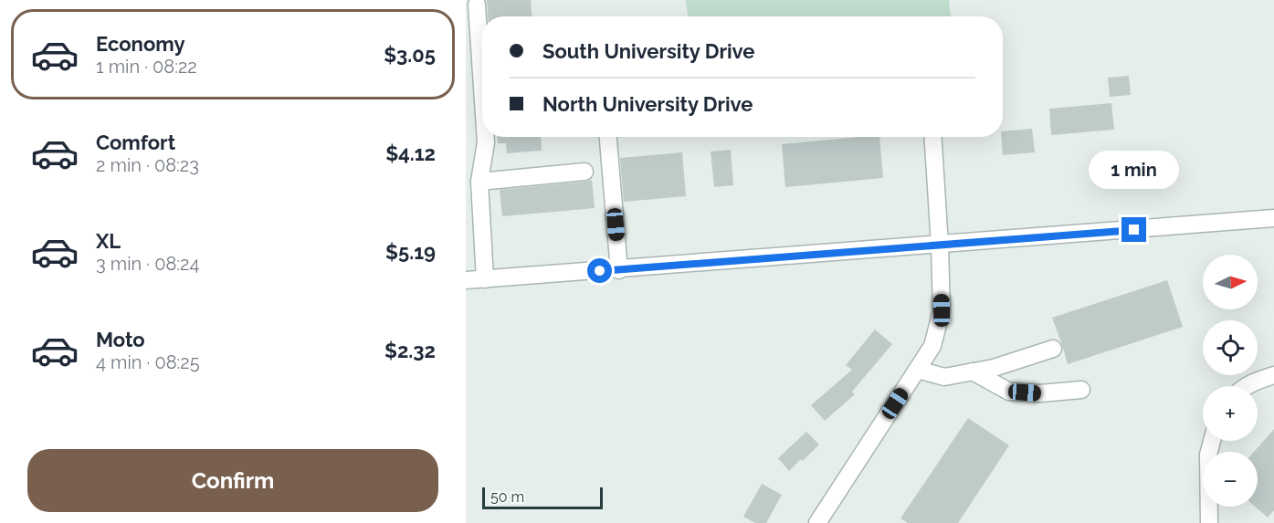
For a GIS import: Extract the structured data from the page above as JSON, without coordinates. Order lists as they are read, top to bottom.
{
  "scale_bar": "50 m",
  "north": "right",
  "page": {
    "list": [
      {
        "name": "Economy",
        "note": "1 min · 08:22",
        "value": "$3.05"
      },
      {
        "name": "Comfort",
        "note": "2 min · 08:23",
        "value": "$4.12"
      },
      {
        "name": "XL",
        "note": "3 min · 08:24",
        "value": "$5.19"
      },
      {
        "name": "Moto",
        "note": "4 min · 08:25",
        "value": "$2.32"
      }
    ],
    "banner": ["South University Drive", "North University Drive"],
    "bubble": "1 min",
    "map_buttons": ["+", "−"],
    "buttons": "Confirm",
    "scale": "50 m"
  }
}
